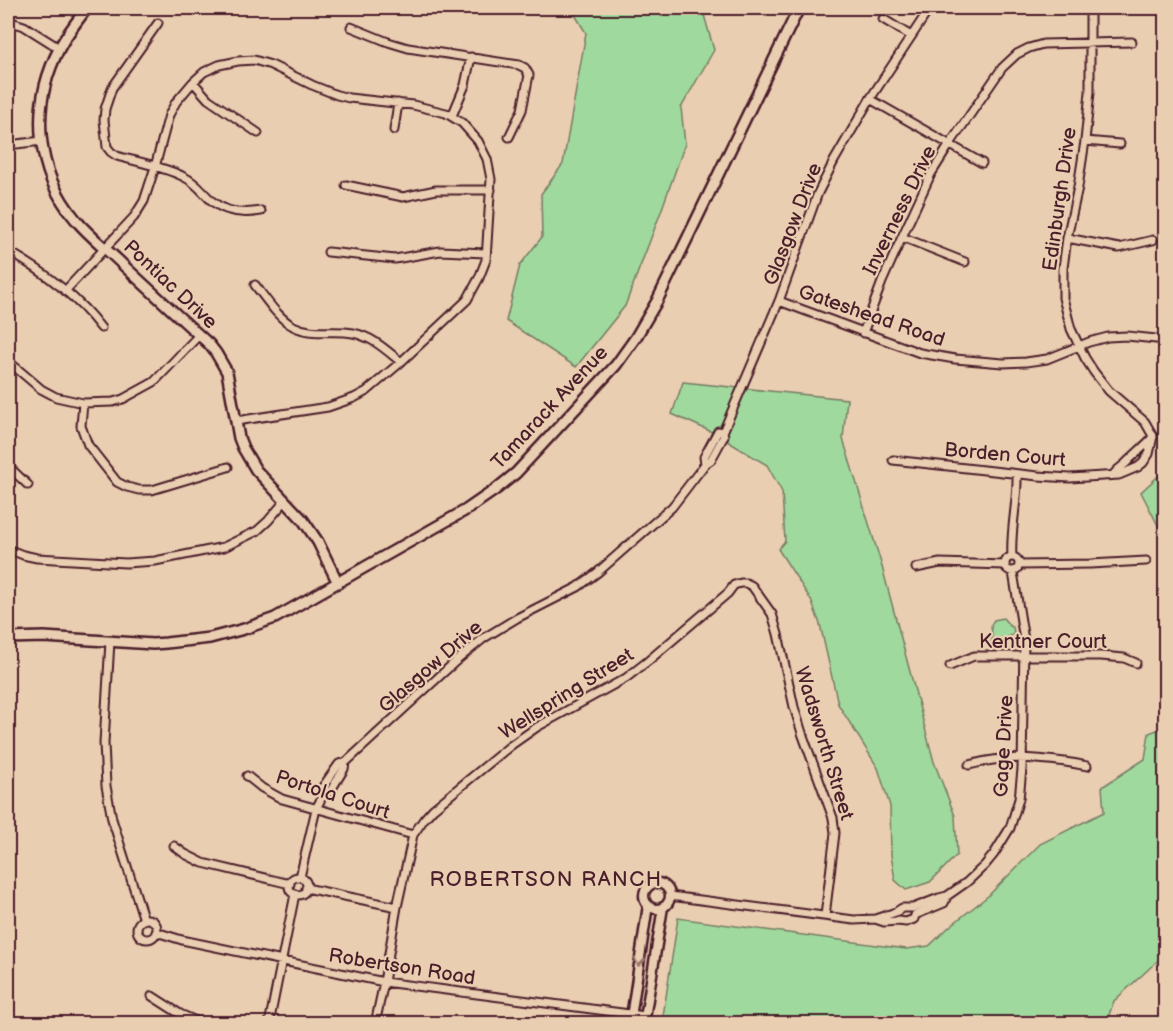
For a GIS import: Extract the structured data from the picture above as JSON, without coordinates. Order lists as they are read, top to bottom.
{
  "streets": {
    "main road": ["Pontiac Drive", "Tamarack Avenue"],
    "street": [
      "Edinburgh Drive",
      "Inverness Drive",
      "Glasgow Drive",
      "Gateshead Road",
      "Borden Court",
      "Kentner Court",
      "Wellspring Street",
      "Wadsworth Street",
      "Gage Drive",
      "Portola Court",
      "Robertson Road"
    ]
  },
  "crossings": [
    ["Edinburgh Drive", "Inverness Drive"],
    ["Edinburgh Drive", "Gateshead Road"],
    ["Inverness Drive", "Gateshead Road"],
    ["Glasgow Drive", "Gateshead Road"],
    ["Glasgow Drive", "Portola Court"],
    ["Pontiac Drive", "Tamarack Avenue"],
    ["Kentner Court", "Gage Drive"],
    ["Wellspring Street", "Wadsworth Street"],
    ["Wellspring Street", "Portola Court"],
    ["Wellspring Street", "Robertson Road"],
    ["Wadsworth Street", "Gage Drive"]
  ],
  "districts": ["ROBERTSON RANCH"]
}
